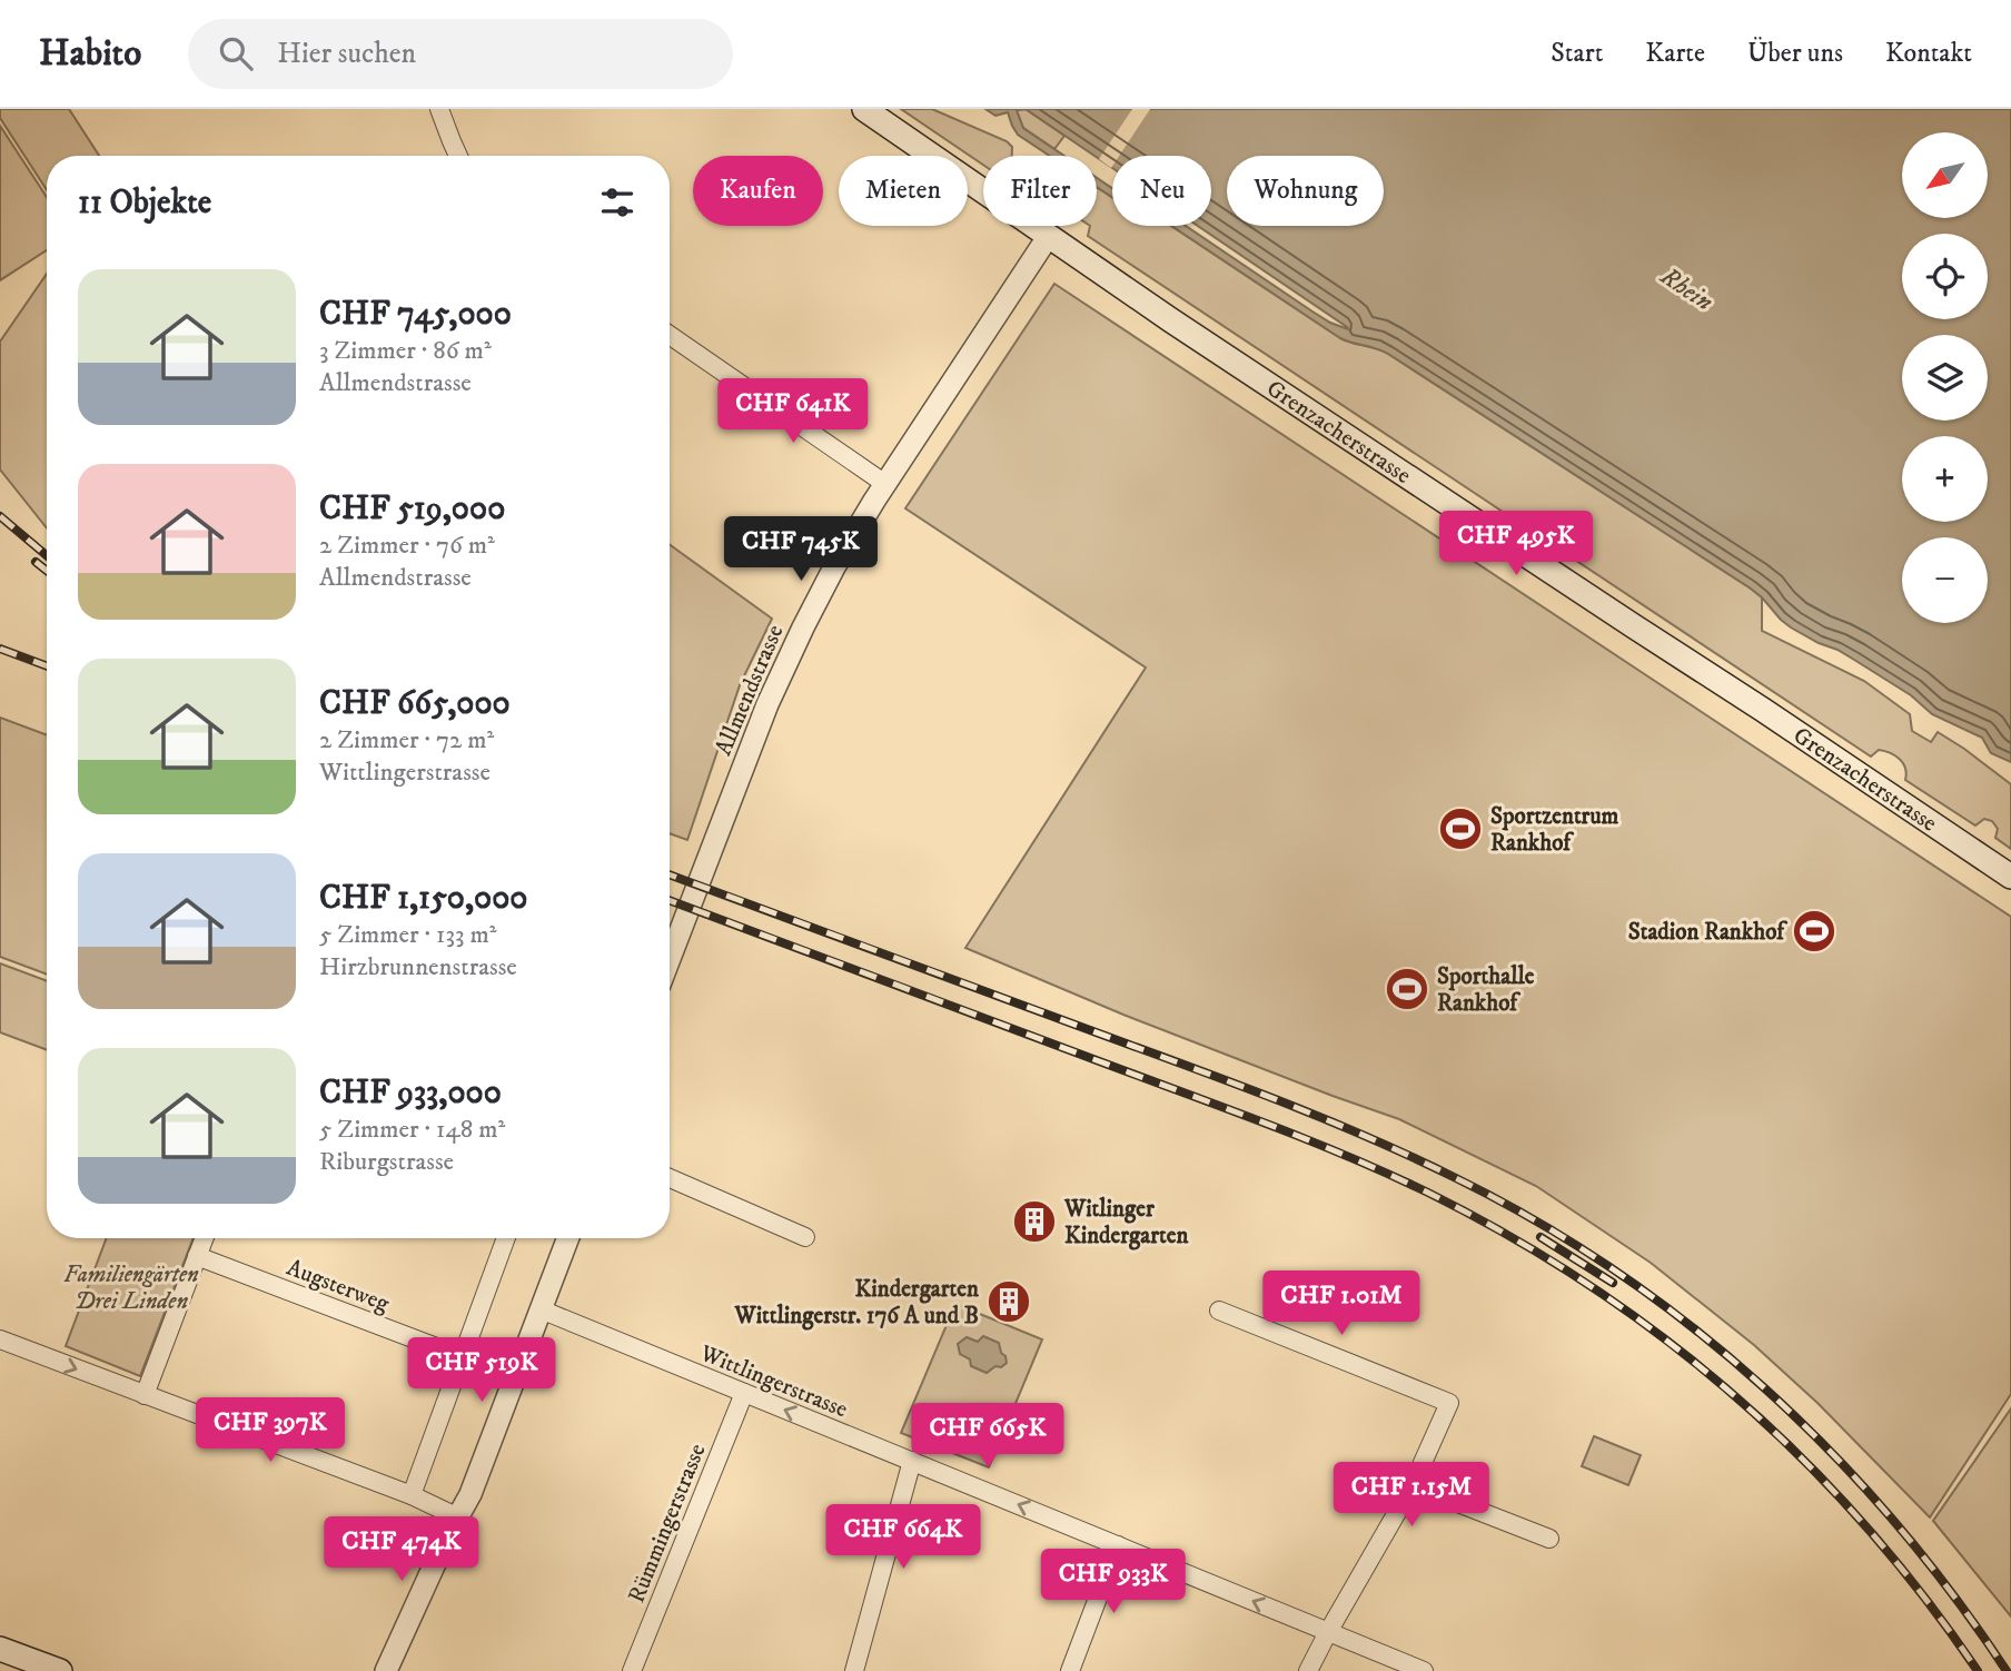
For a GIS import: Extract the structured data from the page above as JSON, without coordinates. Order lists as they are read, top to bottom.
{
  "streets": {
    "main road": ["Grenzacherstrasse"],
    "street": [
      "Allmendstrasse",
      "Augsterweg",
      "Wittlingerstrasse",
      "Rümmingerstrasse"
    ]
  },
  "crossings": [
    ["Grenzacherstrasse", "Allmendstrasse"],
    ["Wittlingerstrasse", "Rümmingerstrasse"]
  ],
  "one_way": ["Wittlingerstrasse"],
  "water": ["Rhein"],
  "parks": ["Familiengärten Drei Linden"],
  "places": {
    "sports": ["Sportzentrum Rankhof", "Stadion Rankhof", "Sporthalle Rankhof"],
    "building": ["Witlinger Kindergarten", "Kindergarten Wittlingerstr. 176 A und B"]
  },
  "north": "bottom left",
  "page": {
    "header": "Habito",
    "search": "Hier suchen",
    "nav": [
      "Start",
      "Karte",
      "Über uns",
      "Kontakt"
    ],
    "map_buttons": ["+", "−"],
    "chip": [
      "Kaufen",
      "Mieten",
      "Filter",
      "Neu",
      "Wohnung"
    ],
    "heading": "11 Objekte",
    "list": [
      {
        "name": "CHF 745,000",
        "note": "3 Zimmer · 86 m² · Allmendstrasse"
      },
      {
        "name": "CHF 519,000",
        "note": "2 Zimmer · 76 m² · Allmendstrasse"
      },
      {
        "name": "CHF 665,000",
        "note": "2 Zimmer · 72 m² · Wittlingerstrasse"
      },
      {
        "name": "CHF 1,150,000",
        "note": "5 Zimmer · 133 m² · Hirzbrunnenstrasse"
      },
      {
        "name": "CHF 933,000",
        "note": "5 Zimmer · 148 m² · Riburgstrasse"
      }
    ],
    "price": [
      "CHF 641K",
      "CHF 495K",
      "CHF 745K",
      "CHF 1.01M",
      "CHF 519K",
      "CHF 397K",
      "CHF 665K",
      "CHF 1.15M",
      "CHF 664K",
      "CHF 474K",
      "CHF 933K"
    ]
  }
}
